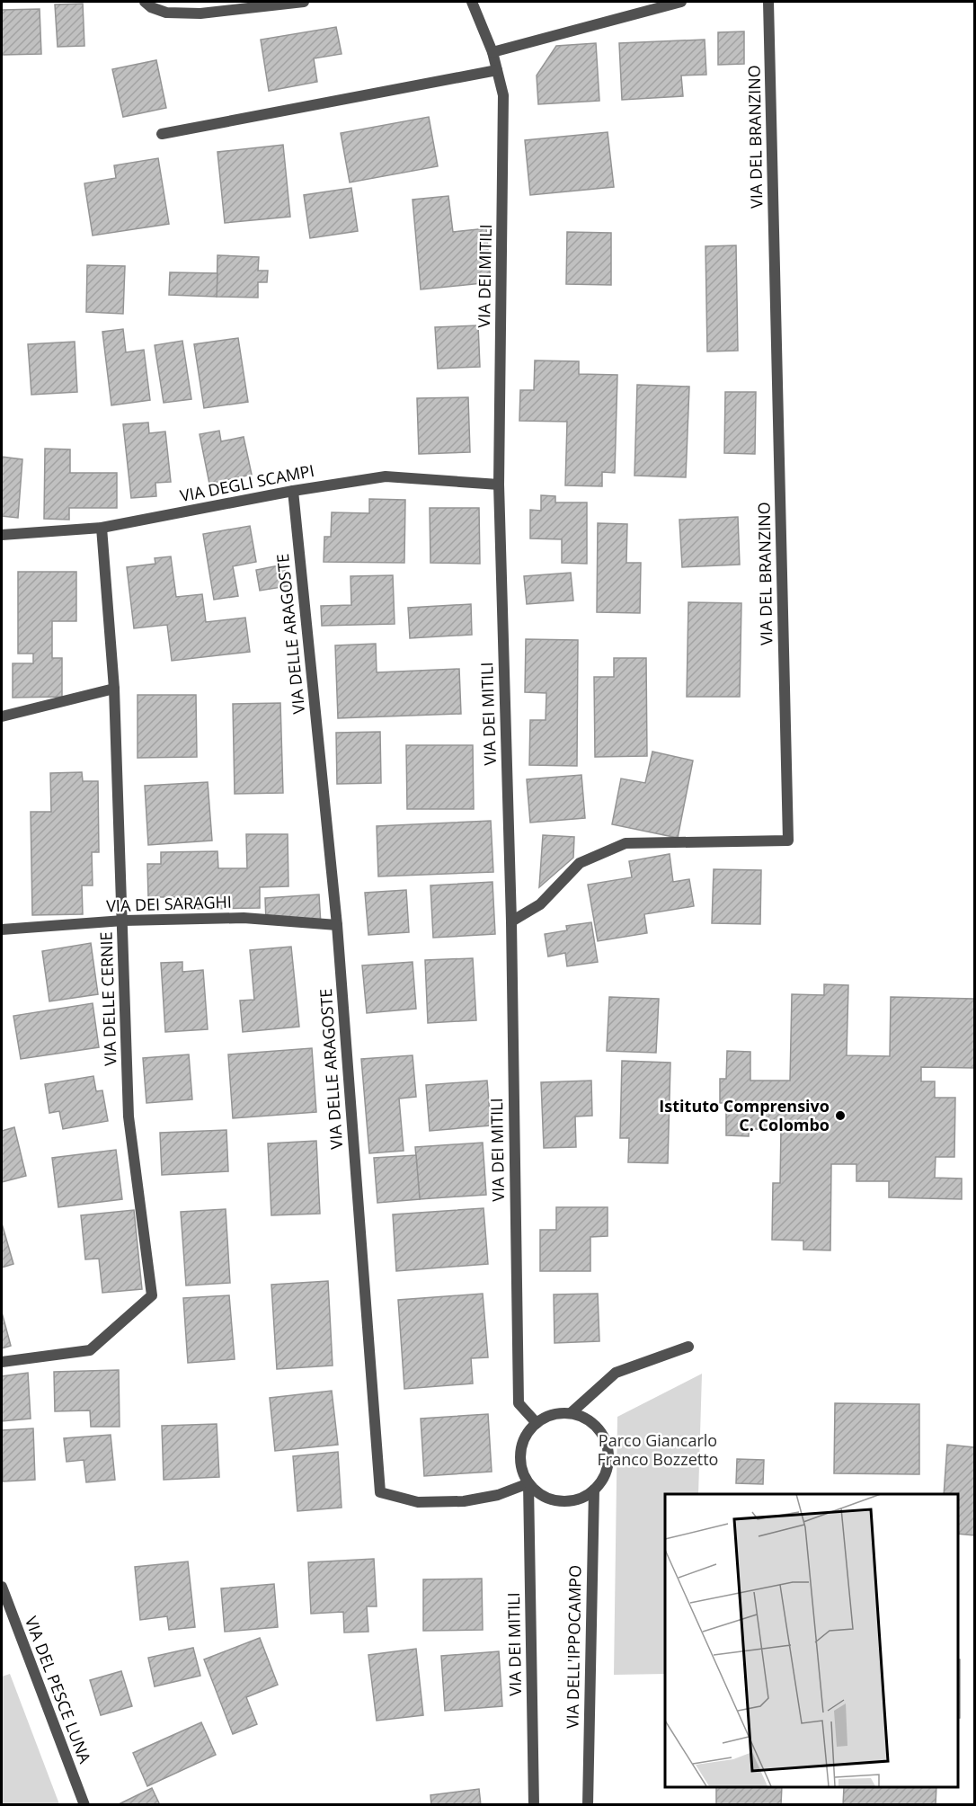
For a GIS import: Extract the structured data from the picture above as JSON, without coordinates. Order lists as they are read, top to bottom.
{
  "streets": {
    "street": [
      "VIA DEL BRANZINO",
      "VIA DEI MITILI",
      "VIA DEGLI SCAMPI",
      "VIA DELLE ARAGOSTE",
      "VIA DEI SARAGHI",
      "VIA DELLE CERNIE",
      "VIA DELL'IPPOCAMPO",
      "VIA DEL PESCE LUNA"
    ]
  },
  "crossings": [
    ["VIA DEL BRANZINO", "VIA DEI MITILI"],
    ["VIA DEI MITILI", "VIA DEGLI SCAMPI"],
    ["VIA DEI MITILI", "VIA DELLE ARAGOSTE"],
    ["VIA DEI MITILI", "VIA DELL'IPPOCAMPO"],
    ["VIA DEGLI SCAMPI", "VIA DELLE ARAGOSTE"],
    ["VIA DEGLI SCAMPI", "VIA DELLE CERNIE"],
    ["VIA DELLE ARAGOSTE", "VIA DEI SARAGHI"],
    ["VIA DELLE ARAGOSTE", "VIA DELL'IPPOCAMPO"],
    ["VIA DEI SARAGHI", "VIA DELLE CERNIE"]
  ],
  "parks": ["Parco Giancarlo Franco Bozzetto"],
  "places": ["Istituto Comprensivo C. Colombo"]
}
